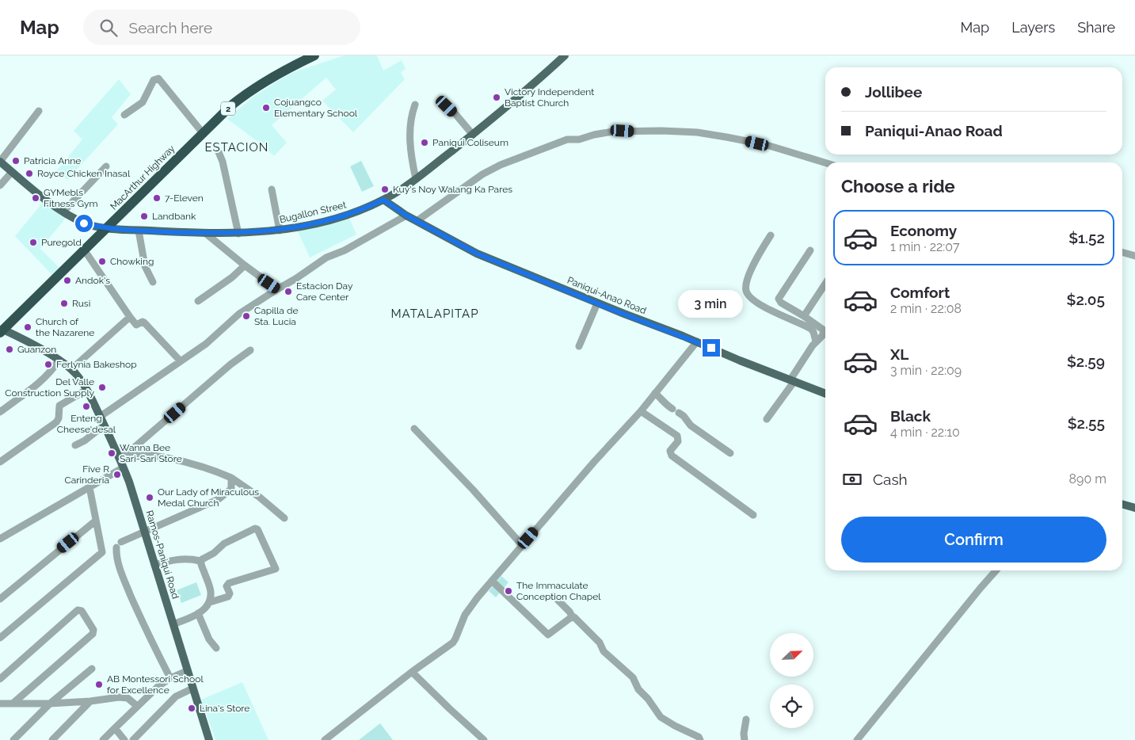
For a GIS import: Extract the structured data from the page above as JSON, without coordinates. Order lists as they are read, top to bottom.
{
  "streets": {
    "highway": ["2", "MacArthur Highway"],
    "main road": ["Bugallon Street", "Paniqui-Anao Road", "Ramos-Paniqui Road"]
  },
  "crossings": [
    ["MacArthur Highway", "Bugallon Street"],
    ["MacArthur Highway", "Ramos-Paniqui Road"],
    ["Bugallon Street", "Paniqui-Anao Road"]
  ],
  "districts": ["ESTACION", "MATALAPITAP"],
  "places": [
    "Victory Independent Baptist Church",
    "Cojuangco Elementary School",
    "Paniqui Coliseum",
    "Patricia Anne",
    "Royce Chicken Inasal",
    "Kuy's Noy Walang Ka Pares",
    "GYMebls Fitness Gym",
    "7-Eleven",
    "Landbank",
    "Puregold",
    "Chowking",
    "Andok's",
    "Estacion Day Care Center",
    "Rusi",
    "Capilla de Sta. Lucia",
    "Church of the Nazarene",
    "Guanzon",
    "Ferlynia Bakeshop",
    "Del Valle Construction Supply",
    "Enteng Cheese'desal",
    "Wanna Bee Sari-Sari Store",
    "Five R Carinderia",
    "Our Lady of Miraculous Medal Church",
    "The Immaculate Conception Chapel",
    "AB Montessori School for Excellence",
    "Lina's Store"
  ],
  "north": "top right",
  "page": {
    "header": "Map",
    "search": "Search here",
    "nav": ["Map", "Layers", "Share"],
    "banner": ["Jollibee", "Paniqui-Anao Road"],
    "heading": "Choose a ride",
    "list": [
      {
        "name": "Economy",
        "note": "1 min · 22:07",
        "value": "$1.52"
      },
      {
        "name": "Comfort",
        "note": "2 min · 22:08",
        "value": "$2.05"
      },
      {
        "name": "XL",
        "note": "3 min · 22:09",
        "value": "$2.59"
      },
      {
        "name": "Black",
        "note": "4 min · 22:10",
        "value": "$2.55"
      }
    ],
    "bubble": "3 min",
    "pay": ["Cash", "890 m"],
    "buttons": "Confirm"
  }
}
